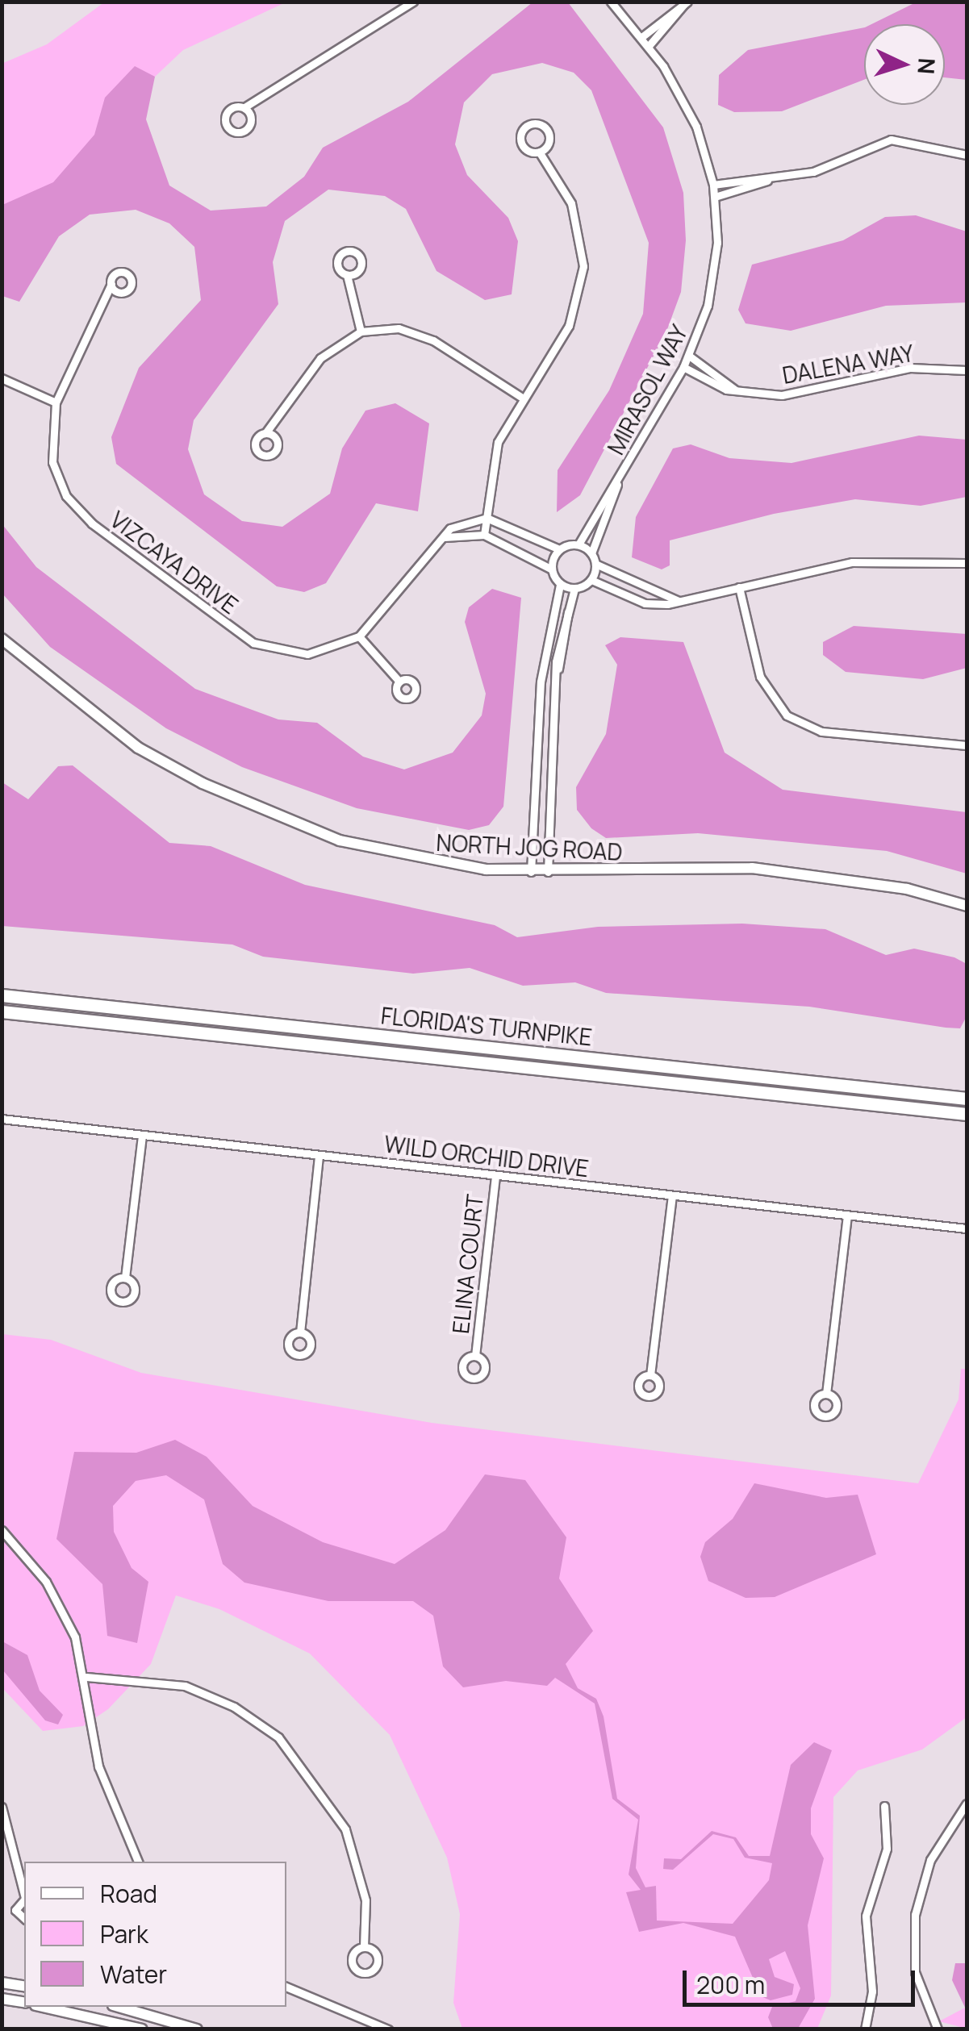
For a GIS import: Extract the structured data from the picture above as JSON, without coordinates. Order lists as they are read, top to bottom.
{
  "streets": {
    "highway": ["FLORIDA'S TURNPIKE"],
    "street": [
      "DALENA WAY",
      "MIRASOL WAY",
      "VIZCAYA DRIVE",
      "NORTH JOG ROAD",
      "WILD ORCHID DRIVE",
      "ELINA COURT"
    ]
  },
  "crossings": [
    ["DALENA WAY", "MIRASOL WAY"],
    ["WILD ORCHID DRIVE", "ELINA COURT"]
  ],
  "legend": ["Road", "Park", "Water"],
  "scale_bar": "200 m",
  "north": "right"
}
